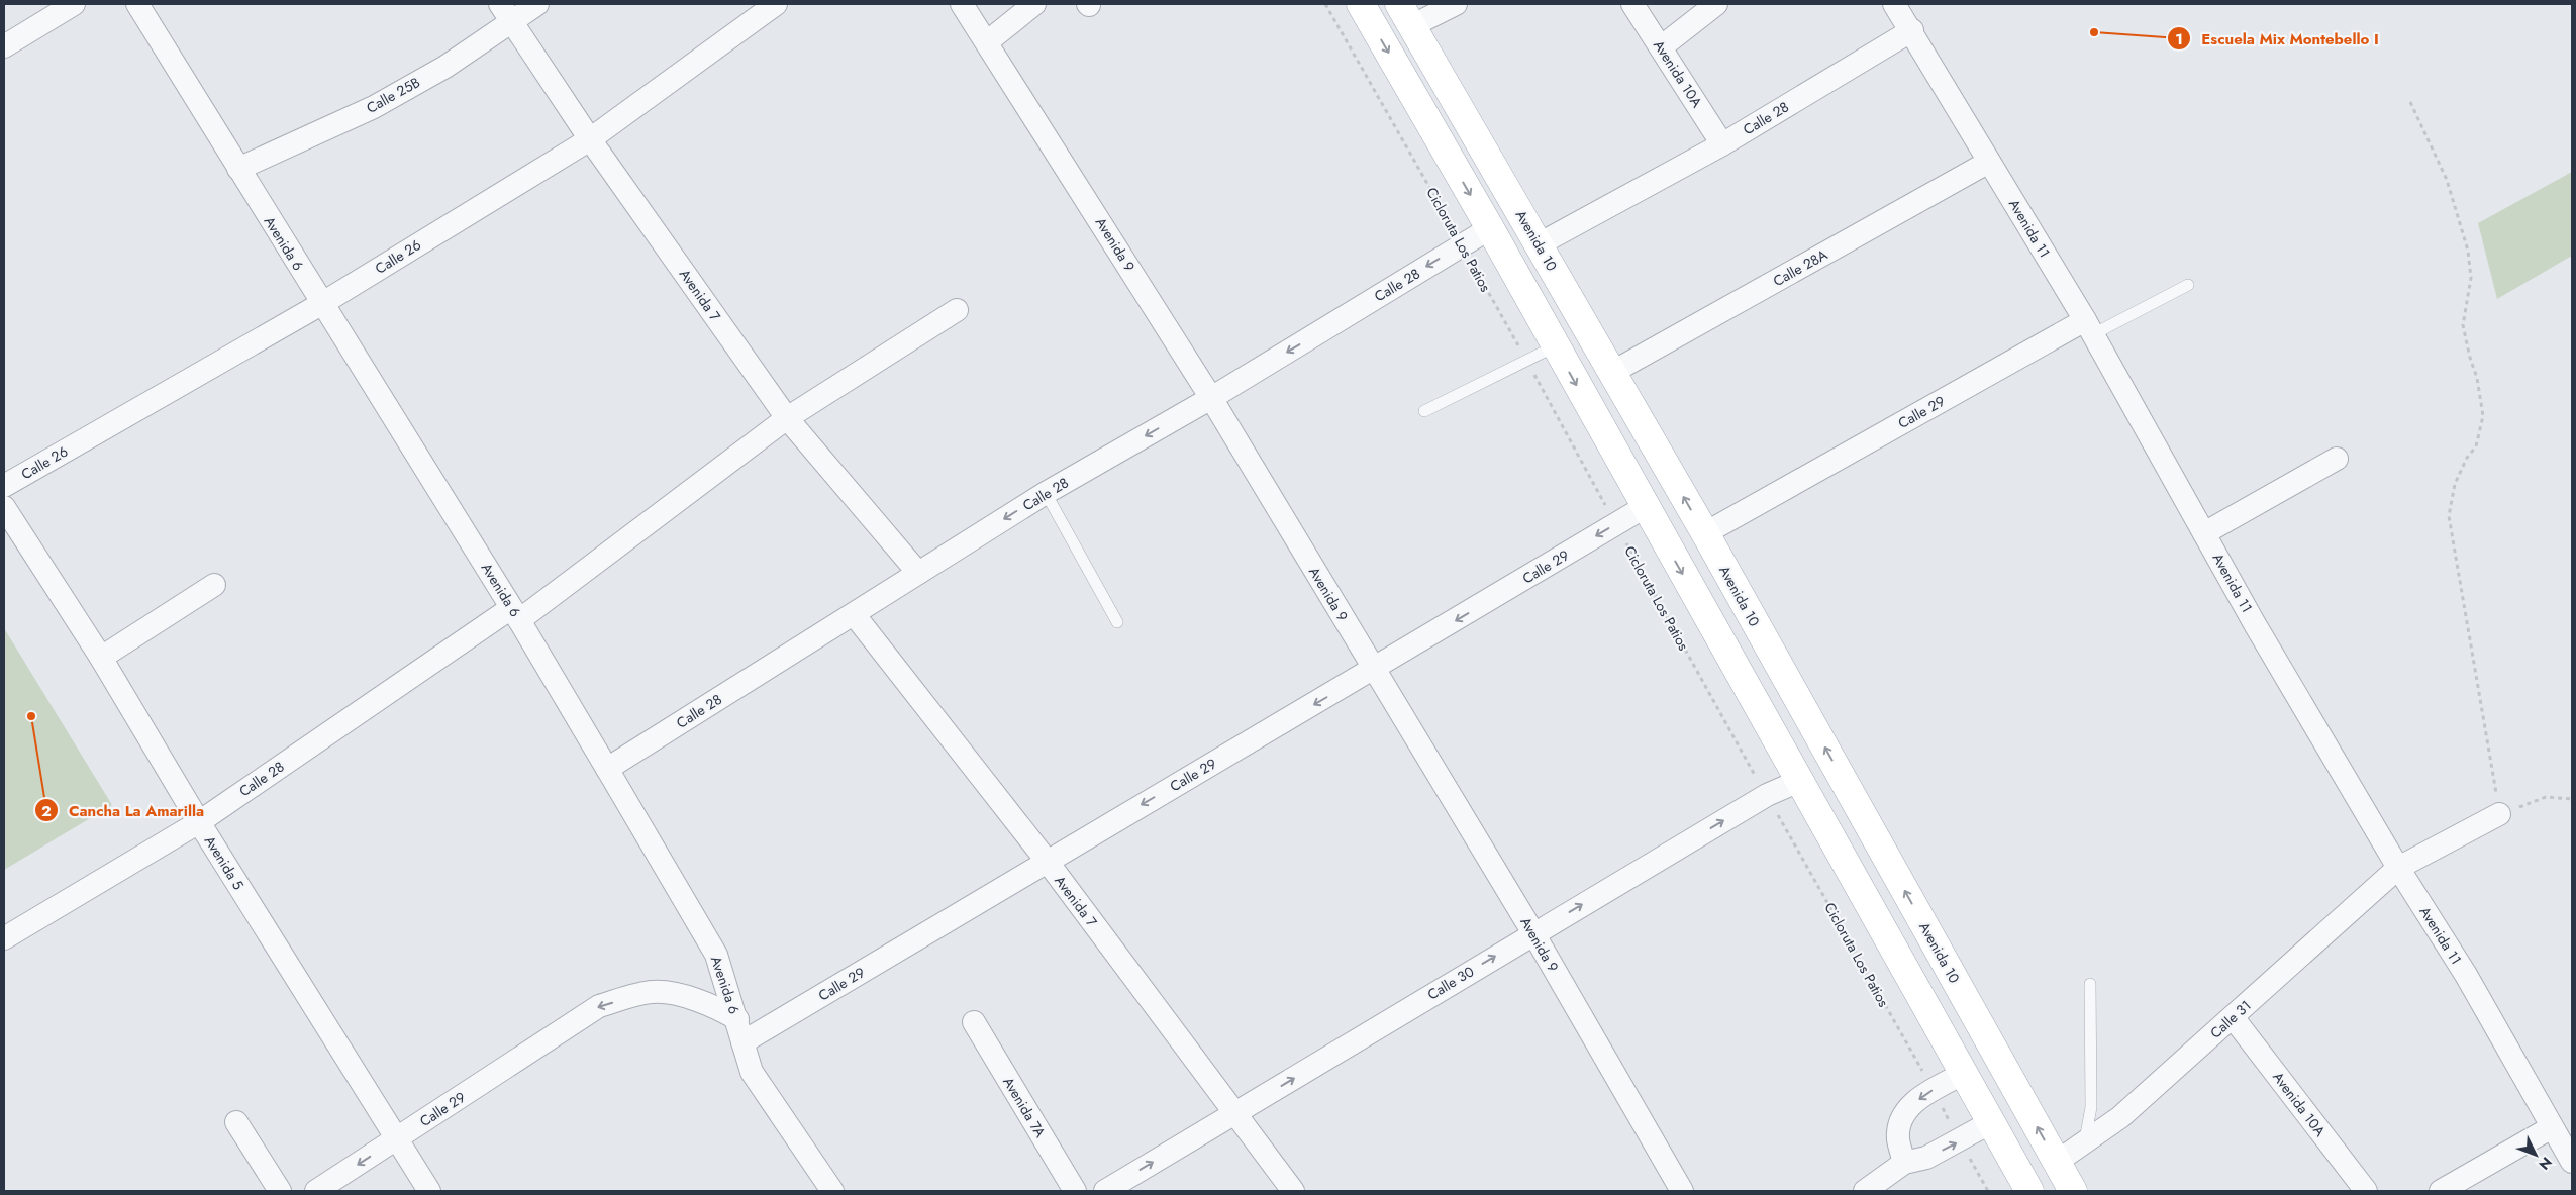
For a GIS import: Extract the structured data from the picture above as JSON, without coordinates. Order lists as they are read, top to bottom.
{
  "streets": {
    "main road": ["Avenida 10"],
    "street": [
      "Avenida 10A",
      "Calle 25B",
      "Calle 28",
      "Avenida 11",
      "Avenida 6",
      "Avenida 9",
      "Calle 26",
      "Calle 28A",
      "Avenida 7",
      "Calle 29",
      "Avenida 5",
      "Calle 30",
      "Calle 31",
      "Avenida 7A"
    ],
    "path": ["Cicloruta Los Patios"]
  },
  "crossings": [
    ["Avenida 10A", "Calle 28"],
    ["Avenida 10A", "Calle 31"],
    ["Calle 25B", "Avenida 6"],
    ["Calle 25B", "Avenida 7"],
    ["Calle 28", "Avenida 11"],
    ["Calle 28", "Cicloruta Los Patios"],
    ["Calle 28", "Avenida 10"],
    ["Calle 28", "Avenida 6"],
    ["Calle 28", "Avenida 9"],
    ["Calle 28", "Avenida 7"],
    ["Calle 28", "Avenida 5"],
    ["Avenida 11", "Calle 28A"],
    ["Avenida 11", "Calle 29"],
    ["Avenida 11", "Calle 31"],
    ["Cicloruta Los Patios", "Calle 29"],
    ["Cicloruta Los Patios", "Calle 30"],
    ["Avenida 10", "Calle 28A"],
    ["Avenida 10", "Calle 29"],
    ["Avenida 10", "Calle 31"],
    ["Avenida 6", "Calle 26"],
    ["Avenida 6", "Calle 29"],
    ["Avenida 9", "Calle 29"],
    ["Avenida 9", "Calle 30"],
    ["Calle 26", "Avenida 7"],
    ["Avenida 7", "Calle 29"],
    ["Avenida 7", "Calle 30"],
    ["Calle 29", "Avenida 5"]
  ],
  "one_way": ["Calle 29", "Calle 30"],
  "places": ["Escuela Mix Montebello I", "Cancha La Amarilla"],
  "north": "bottom right"
}
